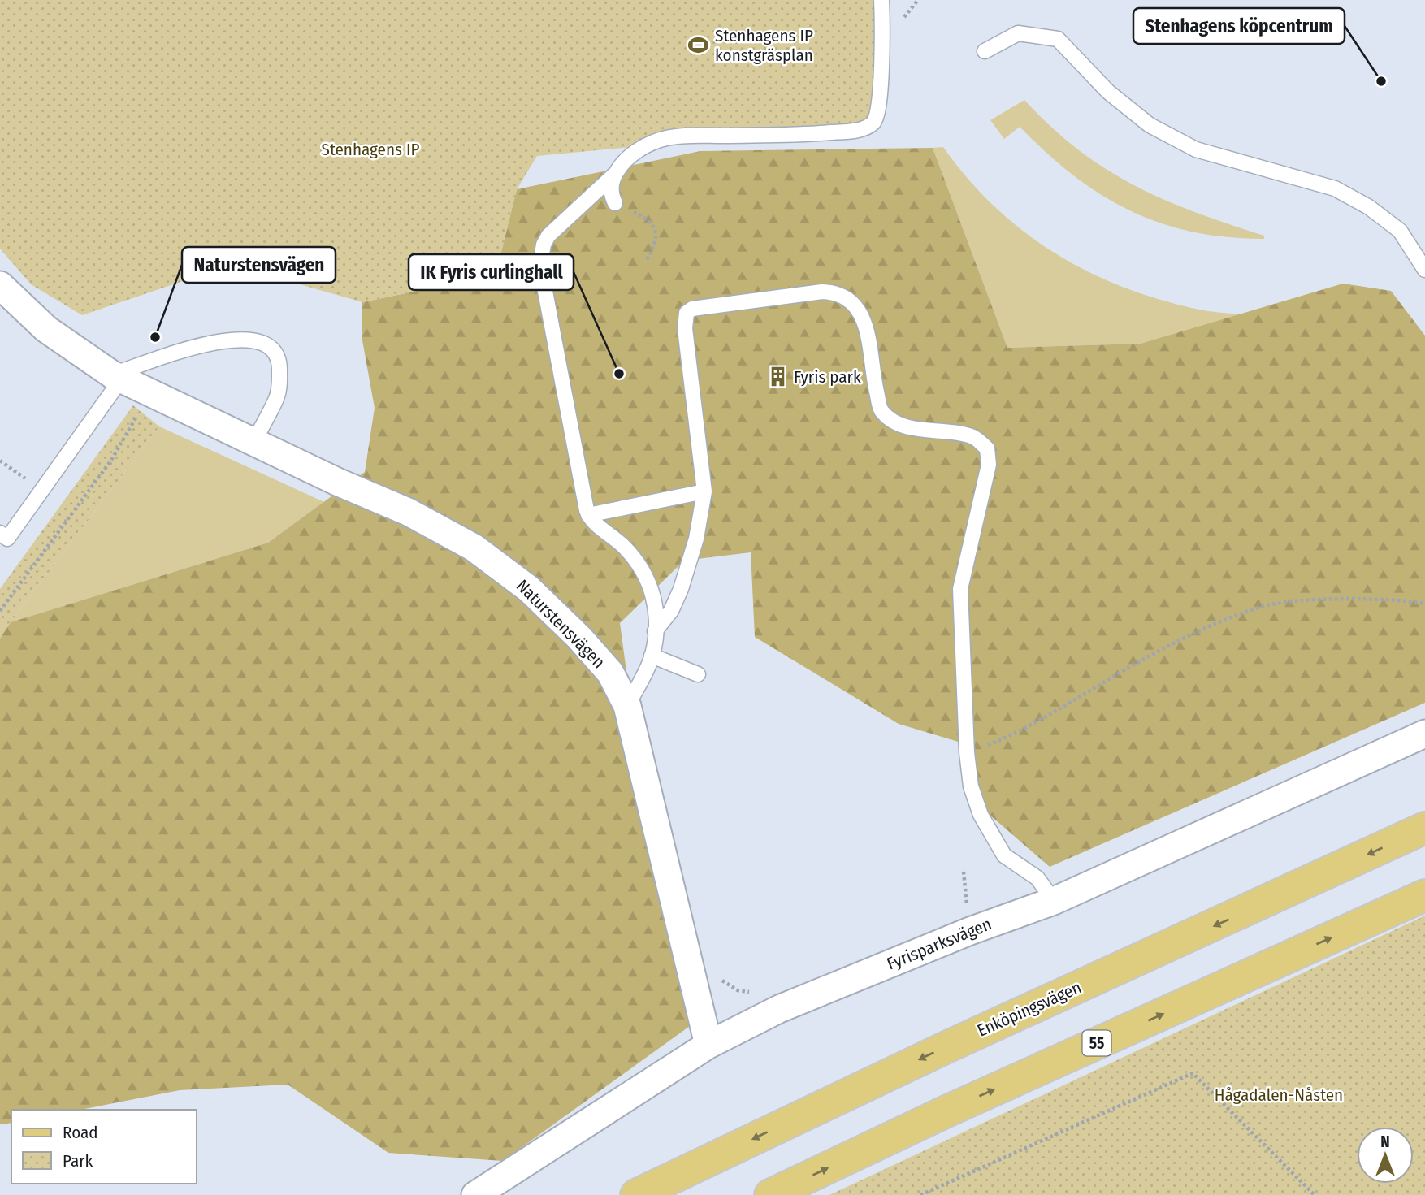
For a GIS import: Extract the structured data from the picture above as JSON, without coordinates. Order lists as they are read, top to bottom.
{
  "streets": {
    "main road": ["Enköpingsvägen", "55"],
    "street": ["Naturstensvägen", "Fyrisparksvägen"]
  },
  "crossings": [
    ["Naturstensvägen", "Fyrisparksvägen"]
  ],
  "parks": ["Stenhagens IP", "Hågadalen-Nåsten"],
  "places": {
    "sports": ["Stenhagens IP konstgräsplan"],
    "other": ["Stenhagens köpcentrum", "Naturstensvägen", "IK Fyris curlinghall"],
    "building": ["Fyris park"]
  },
  "legend": ["Road", "Park"],
  "north": "top"
}
